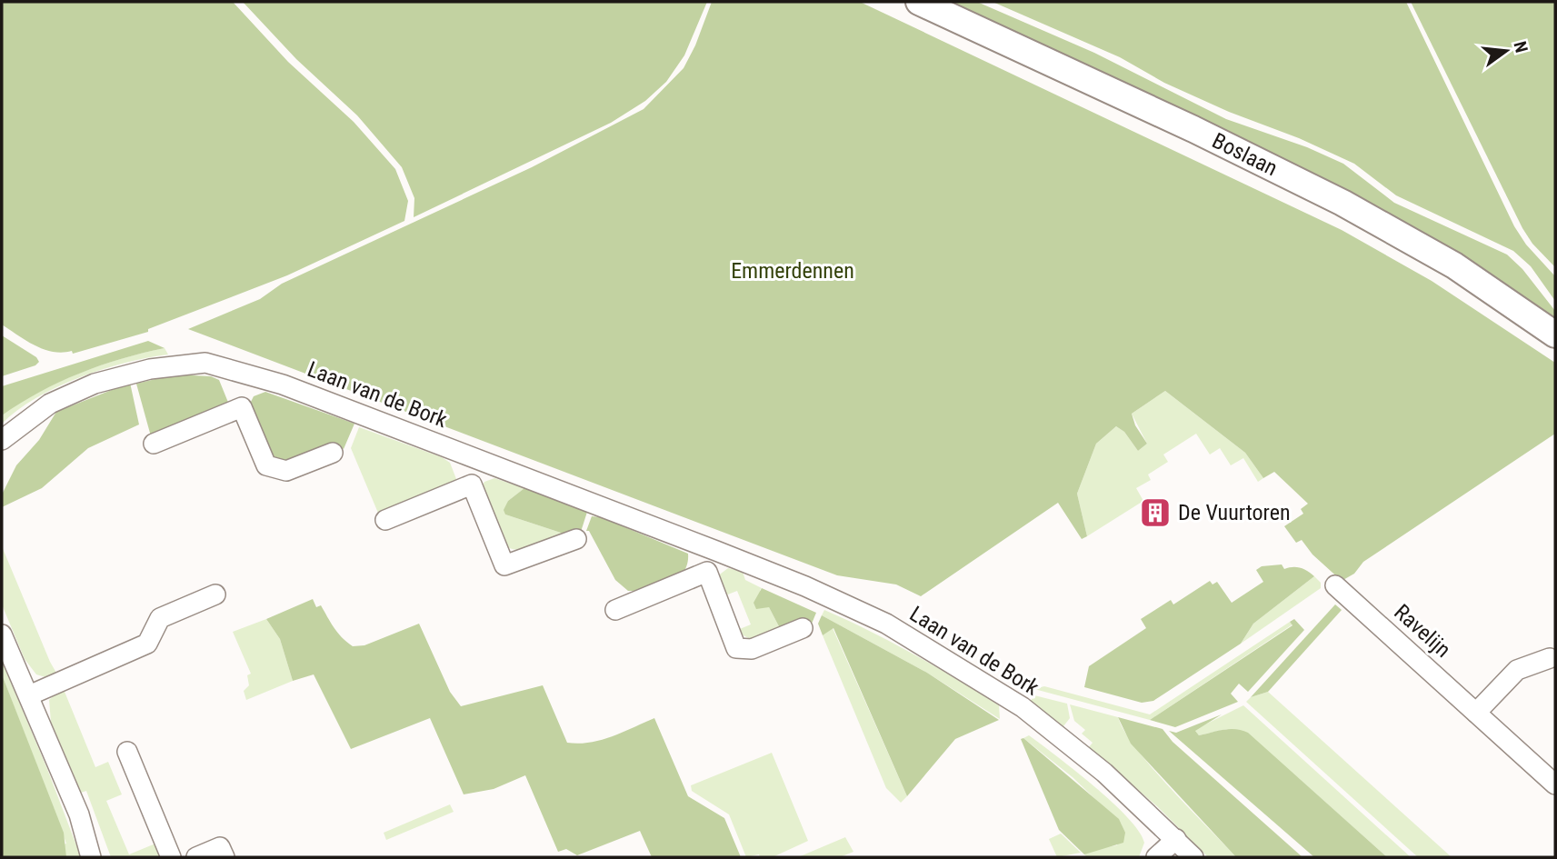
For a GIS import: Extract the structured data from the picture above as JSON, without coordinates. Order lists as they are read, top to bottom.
{
  "streets": {
    "main road": ["Boslaan"],
    "street": ["Laan van de Bork", "Ravelijn"]
  },
  "parks": ["Emmerdennen"],
  "places": {
    "building": ["De Vuurtoren"]
  },
  "north": "right"
}
